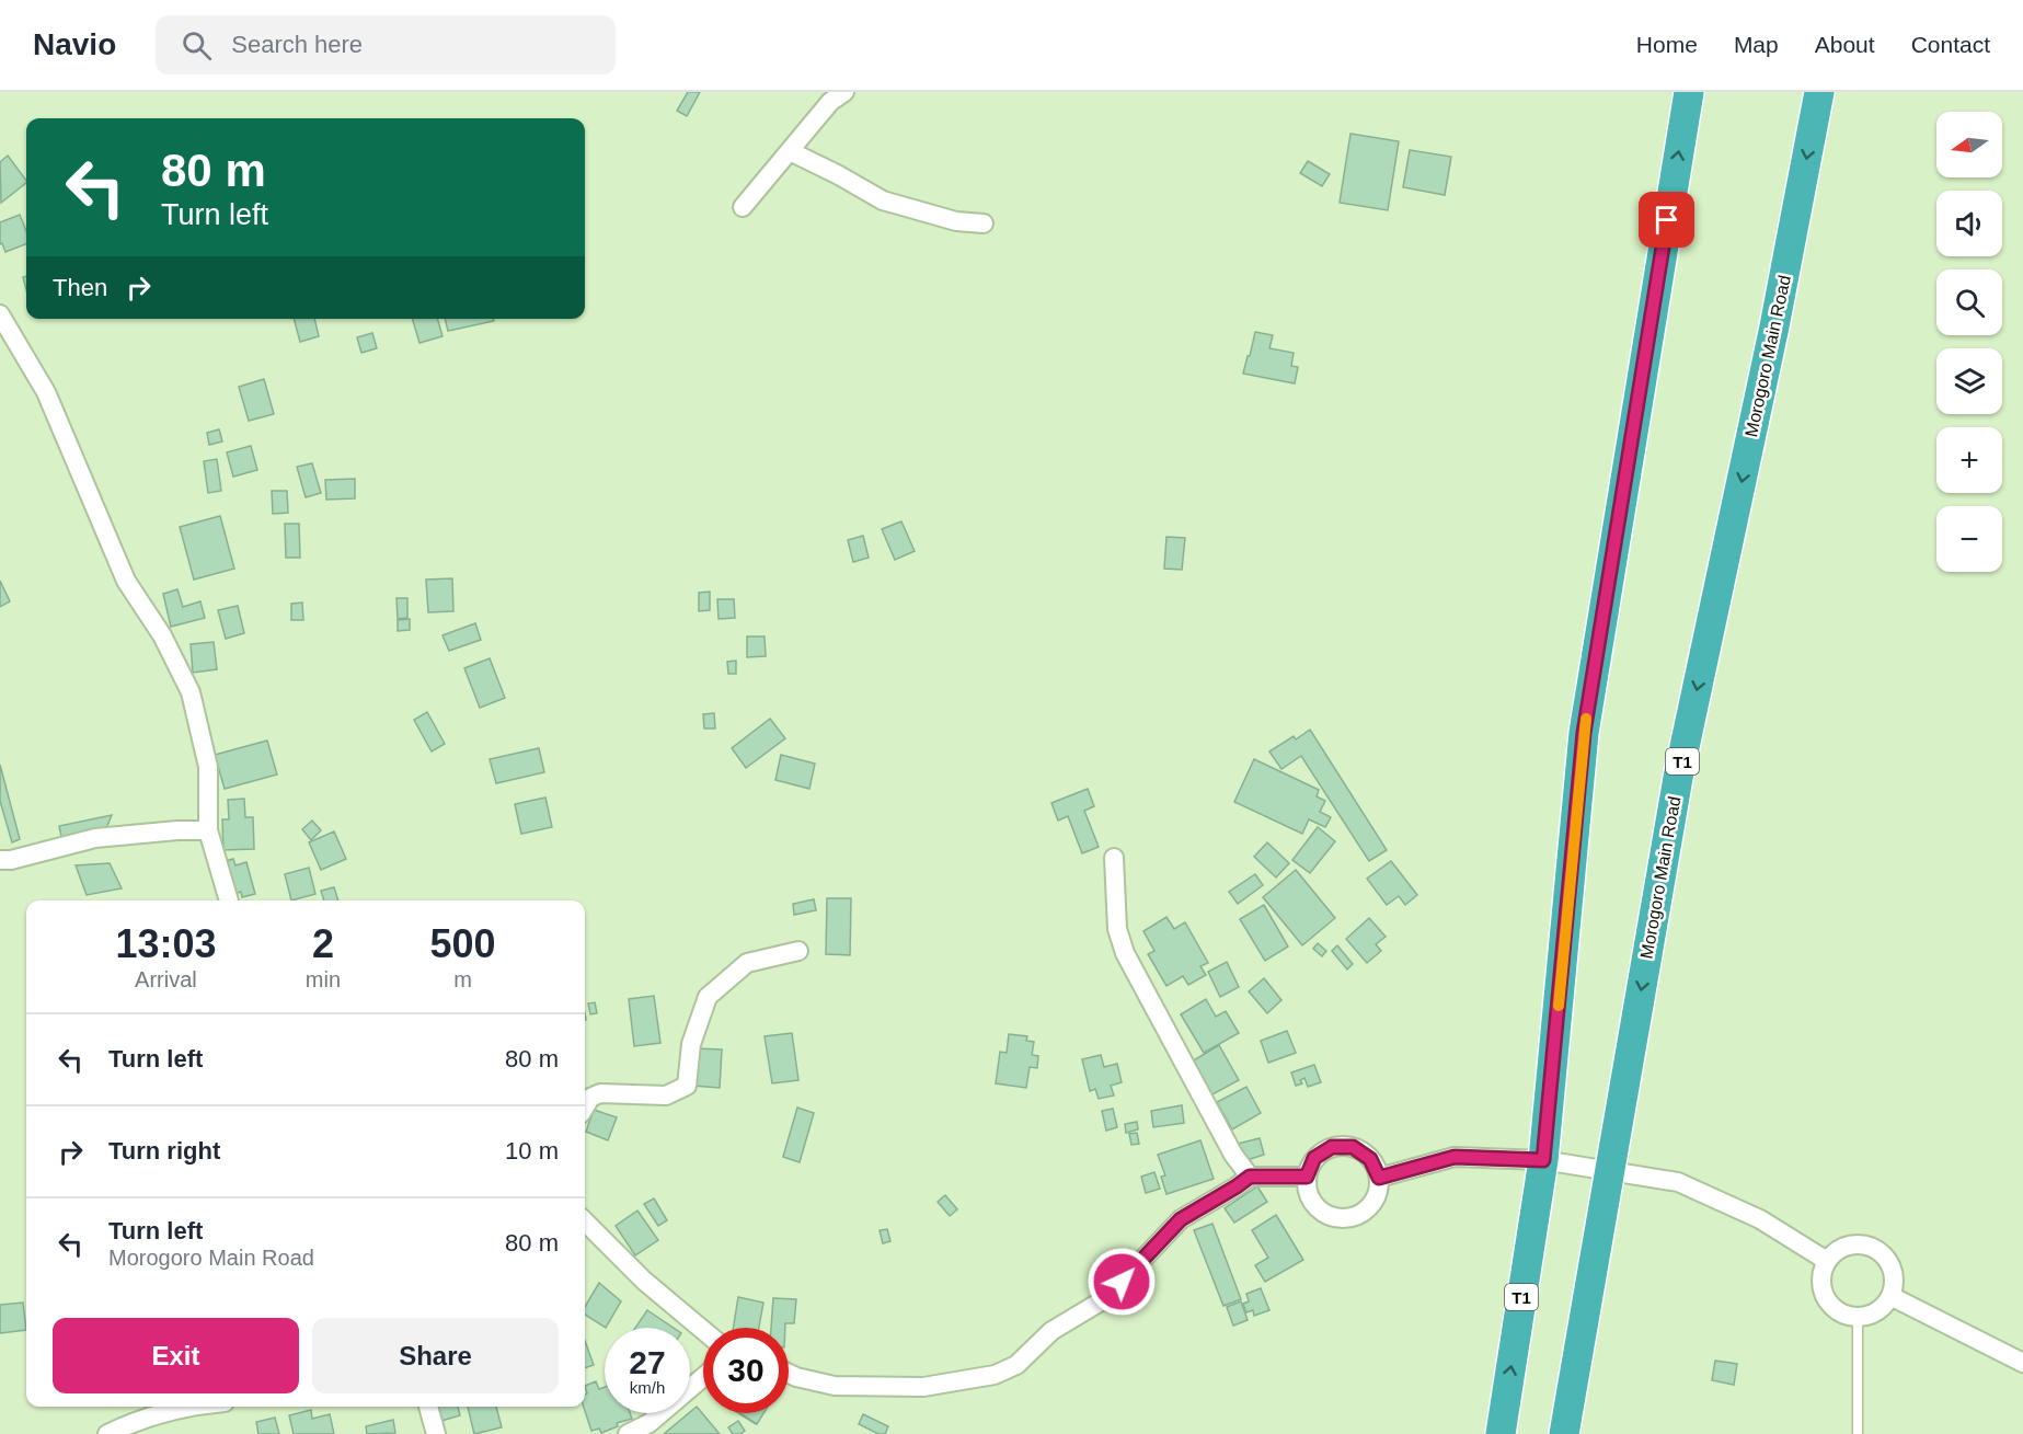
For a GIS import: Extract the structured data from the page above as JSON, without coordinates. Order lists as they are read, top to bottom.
{
  "streets": {
    "highway": ["Morogoro Main Road", "T1"]
  },
  "north": "left",
  "page": {
    "header": "Navio",
    "search": "Search here",
    "nav": [
      "Home",
      "Map",
      "About",
      "Contact"
    ],
    "map_buttons": ["+", "−"],
    "turn": ["80 m", "Turn left"],
    "then": "Then",
    "eta": [
      "13:03",
      "Arrival",
      "2",
      "min",
      "500",
      "m"
    ],
    "list": [
      {
        "name": "Turn left",
        "value": "80 m"
      },
      {
        "name": "Turn right",
        "value": "10 m"
      },
      {
        "name": "Turn left",
        "note": "Morogoro Main Road",
        "value": "80 m"
      }
    ],
    "buttons": ["Exit", "Share"],
    "speed": "27 km/h",
    "limit": "30"
  }
}
